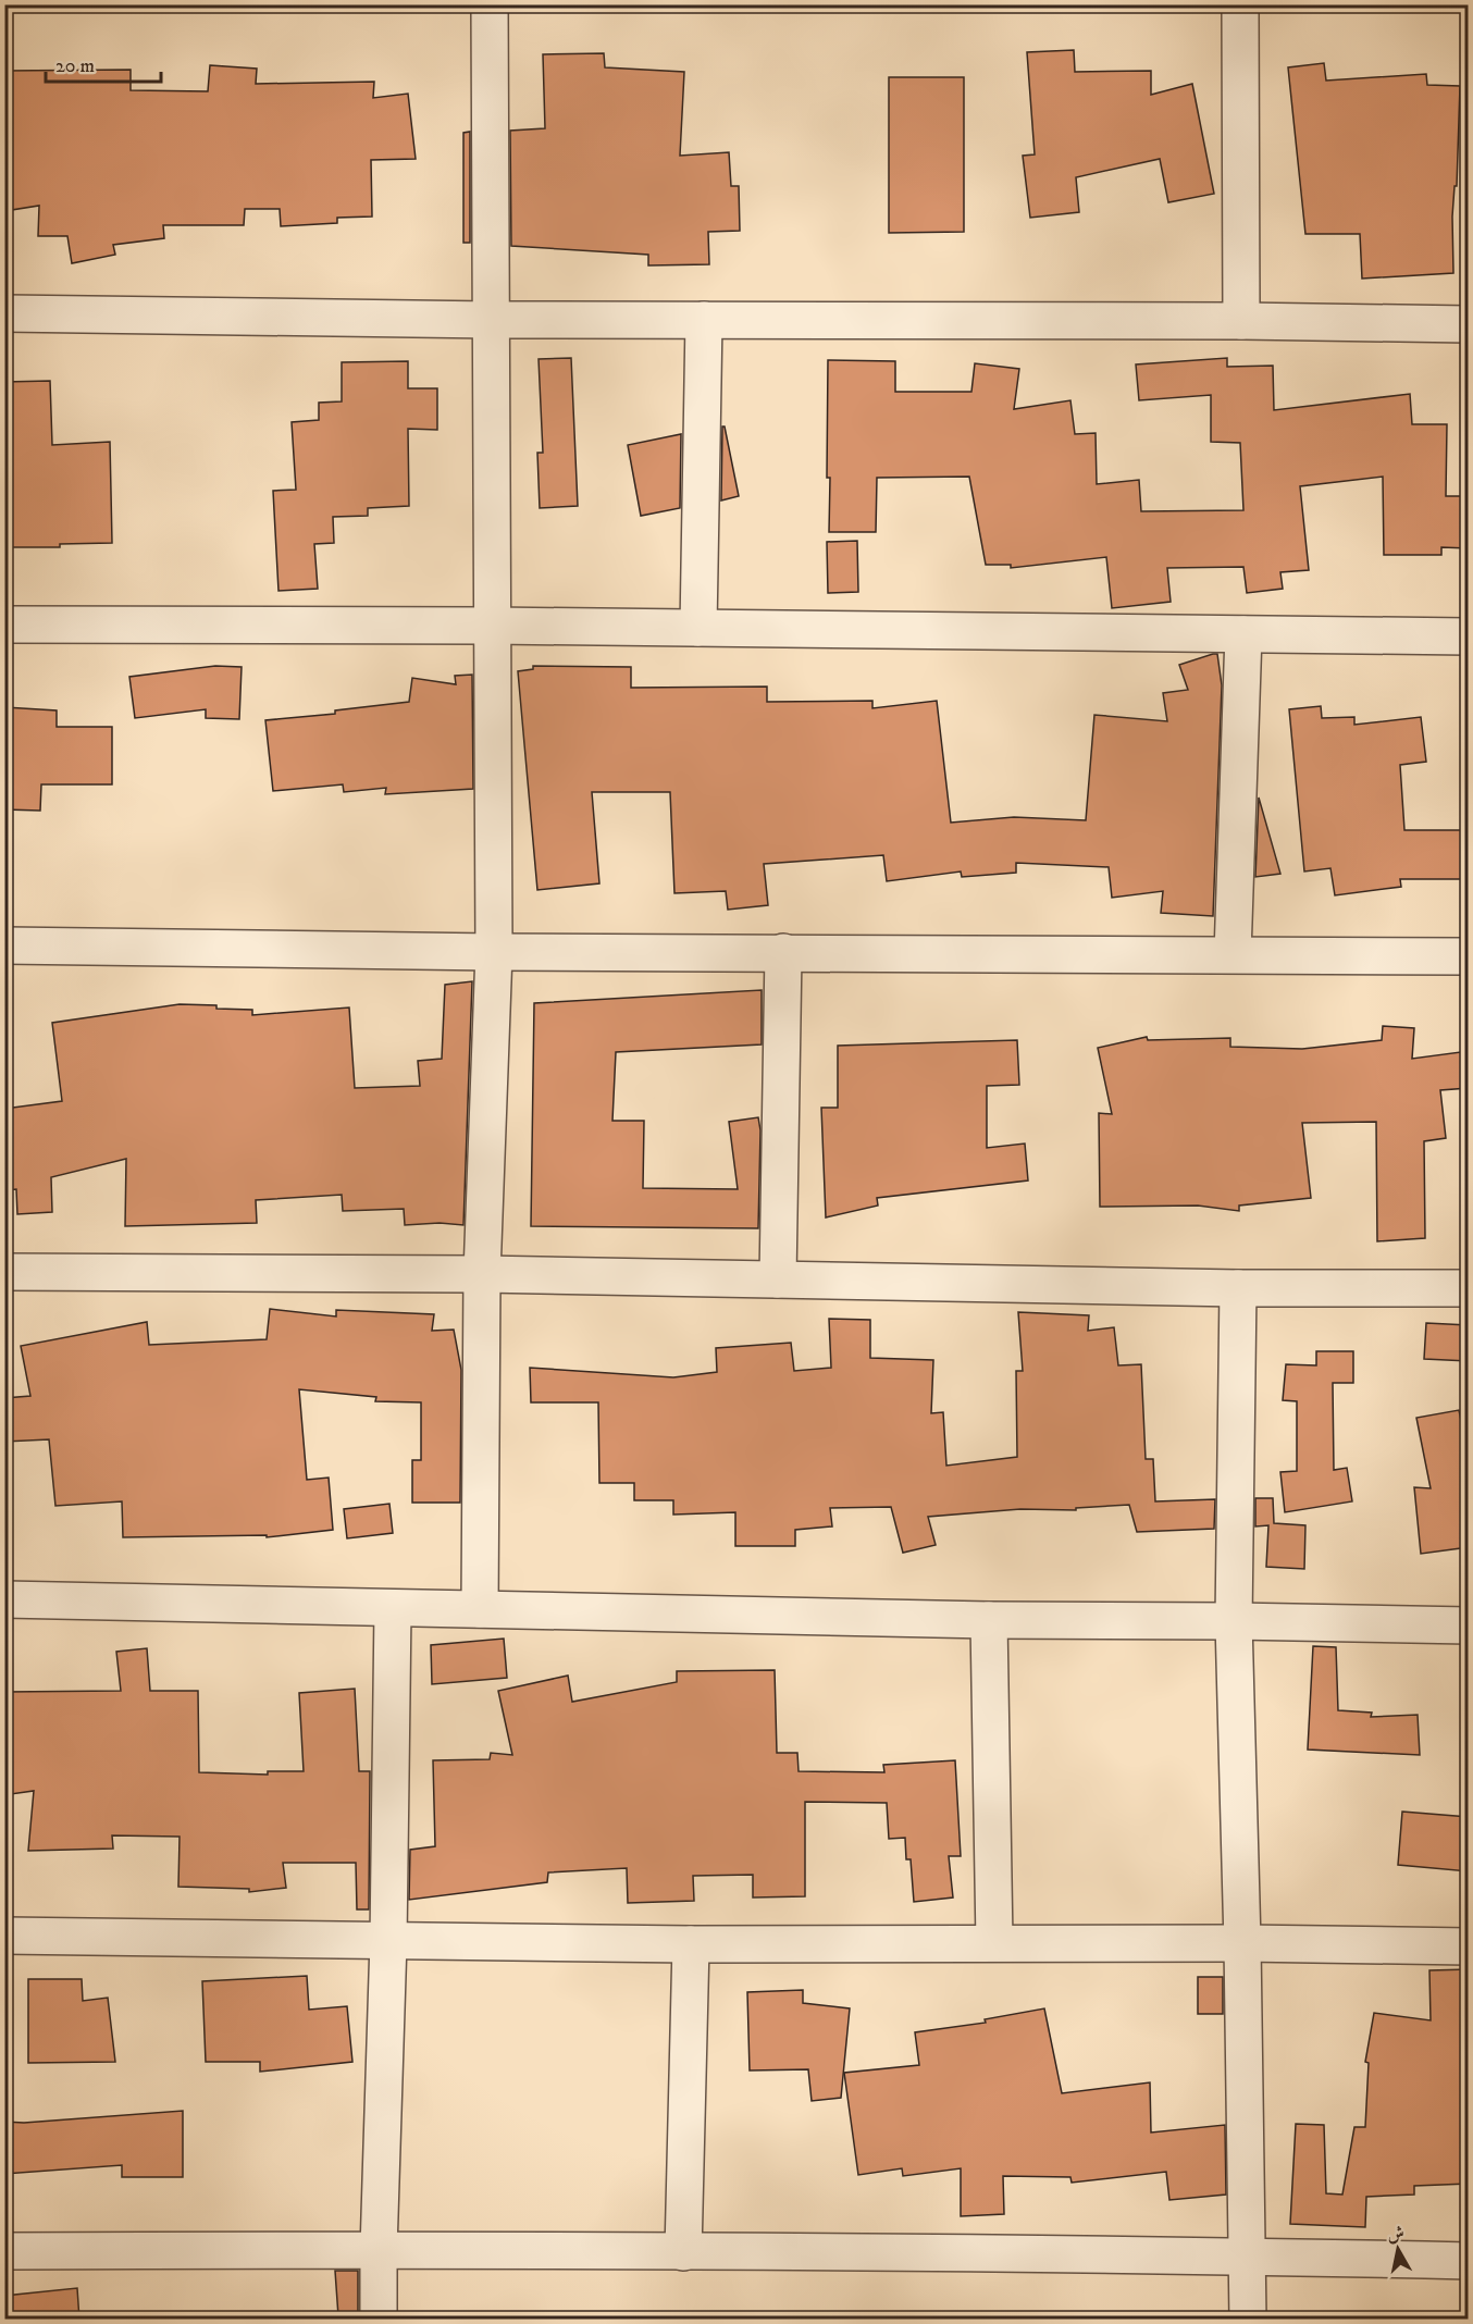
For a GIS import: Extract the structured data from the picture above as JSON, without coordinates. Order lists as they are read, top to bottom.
{
  "scale_bar": "20 m",
  "north": "top"
}
